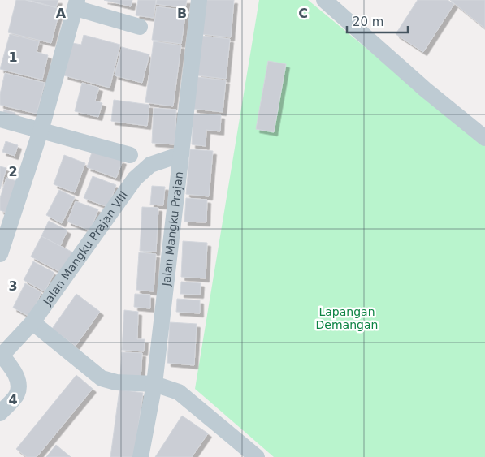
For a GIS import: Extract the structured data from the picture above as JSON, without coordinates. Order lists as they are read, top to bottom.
{
  "streets": {
    "street": ["Jalan Mangku Prajan", "Jalan Mangku Prajan VIII"]
  },
  "crossings": [
    ["Jalan Mangku Prajan", "Jalan Mangku Prajan VIII"]
  ],
  "parks": ["Lapangan Demangan"],
  "scale_bar": "20 m",
  "grid": {
    "columns": ["A", "B", "C"],
    "rows": [
      "1",
      "2",
      "3",
      "4"
    ]
  }
}
